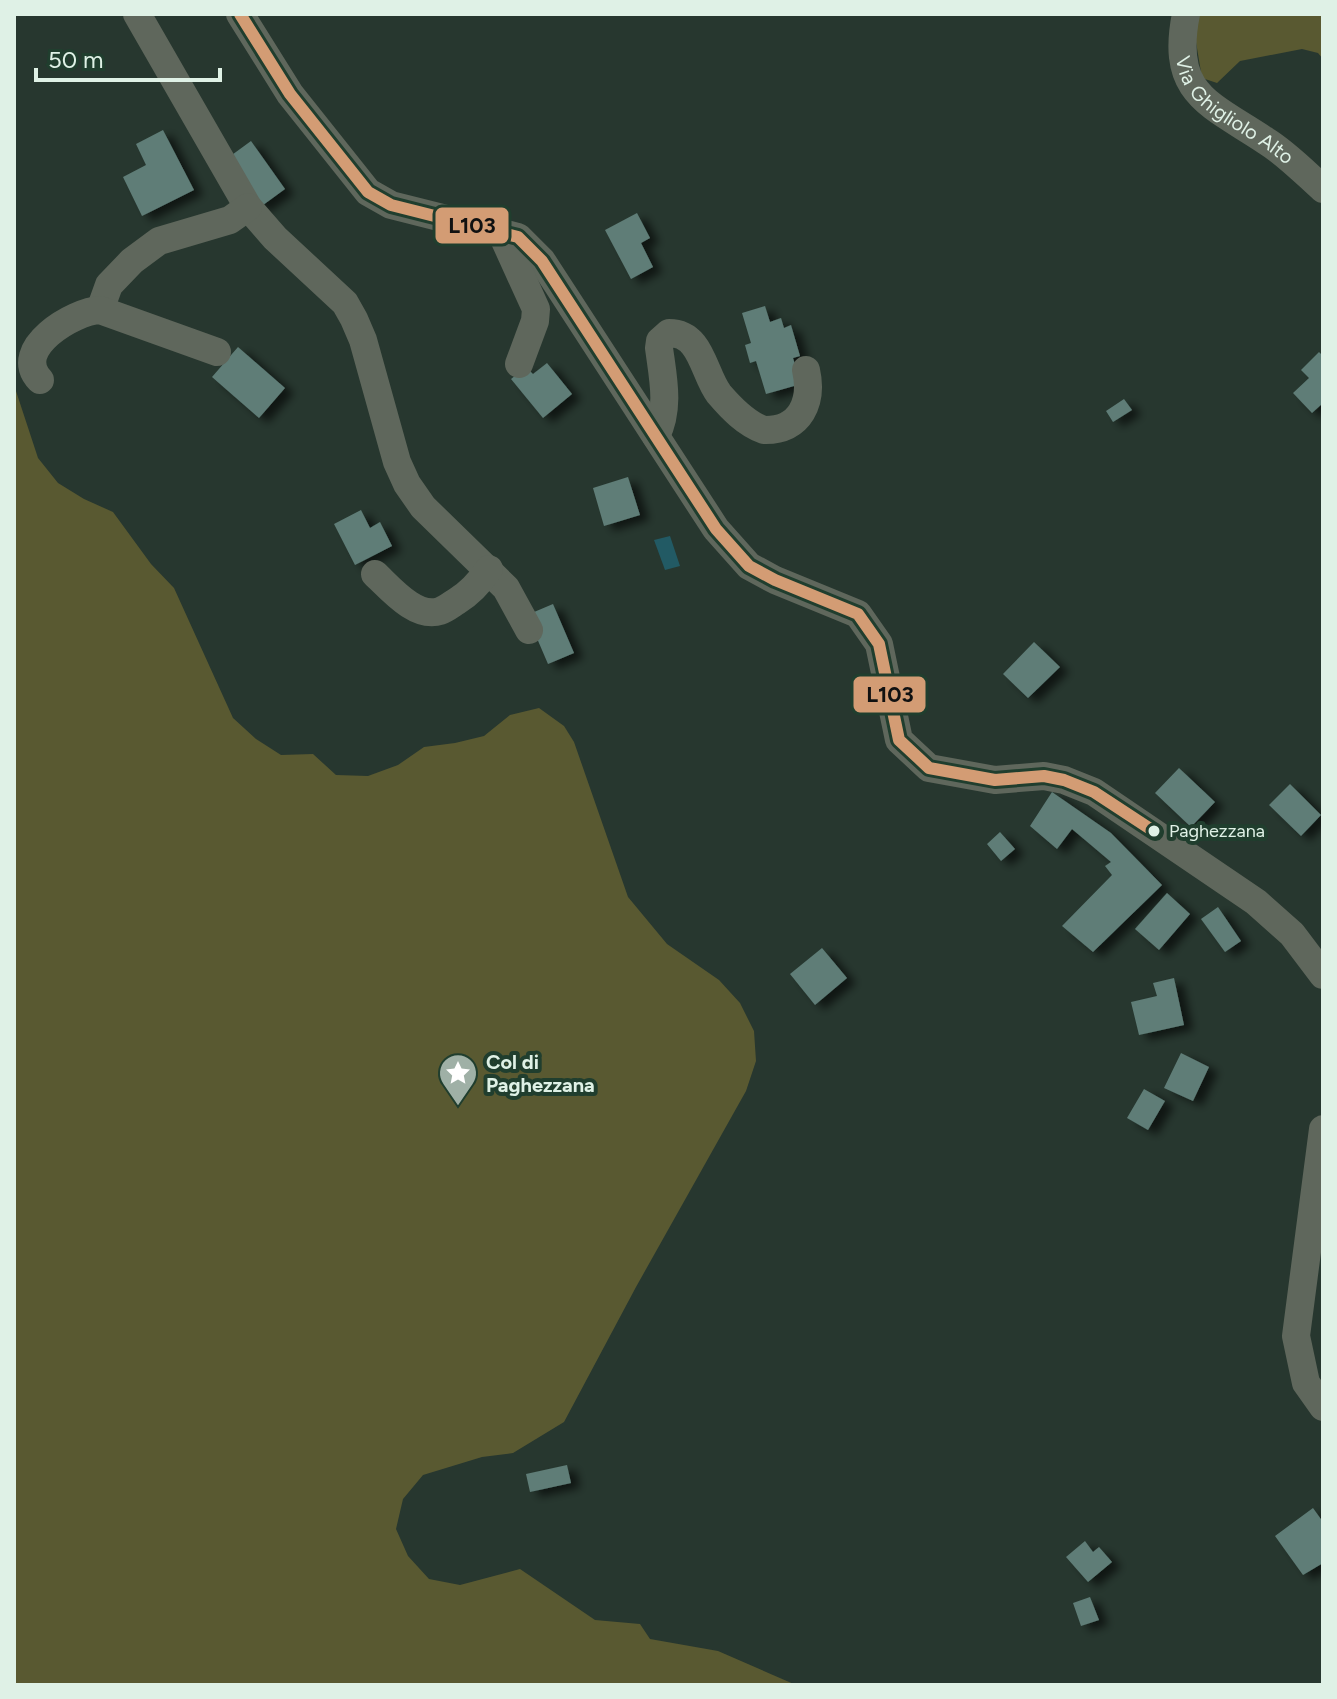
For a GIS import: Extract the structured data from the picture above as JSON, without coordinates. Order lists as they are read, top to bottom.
{
  "streets": {
    "street": ["Via Ghigliolo Alto"]
  },
  "places": {
    "other": ["Paghezzana"],
    "place": ["Col di Paghezzana"]
  },
  "lines": ["transit line L103"],
  "scale_bar": "50 m"
}
